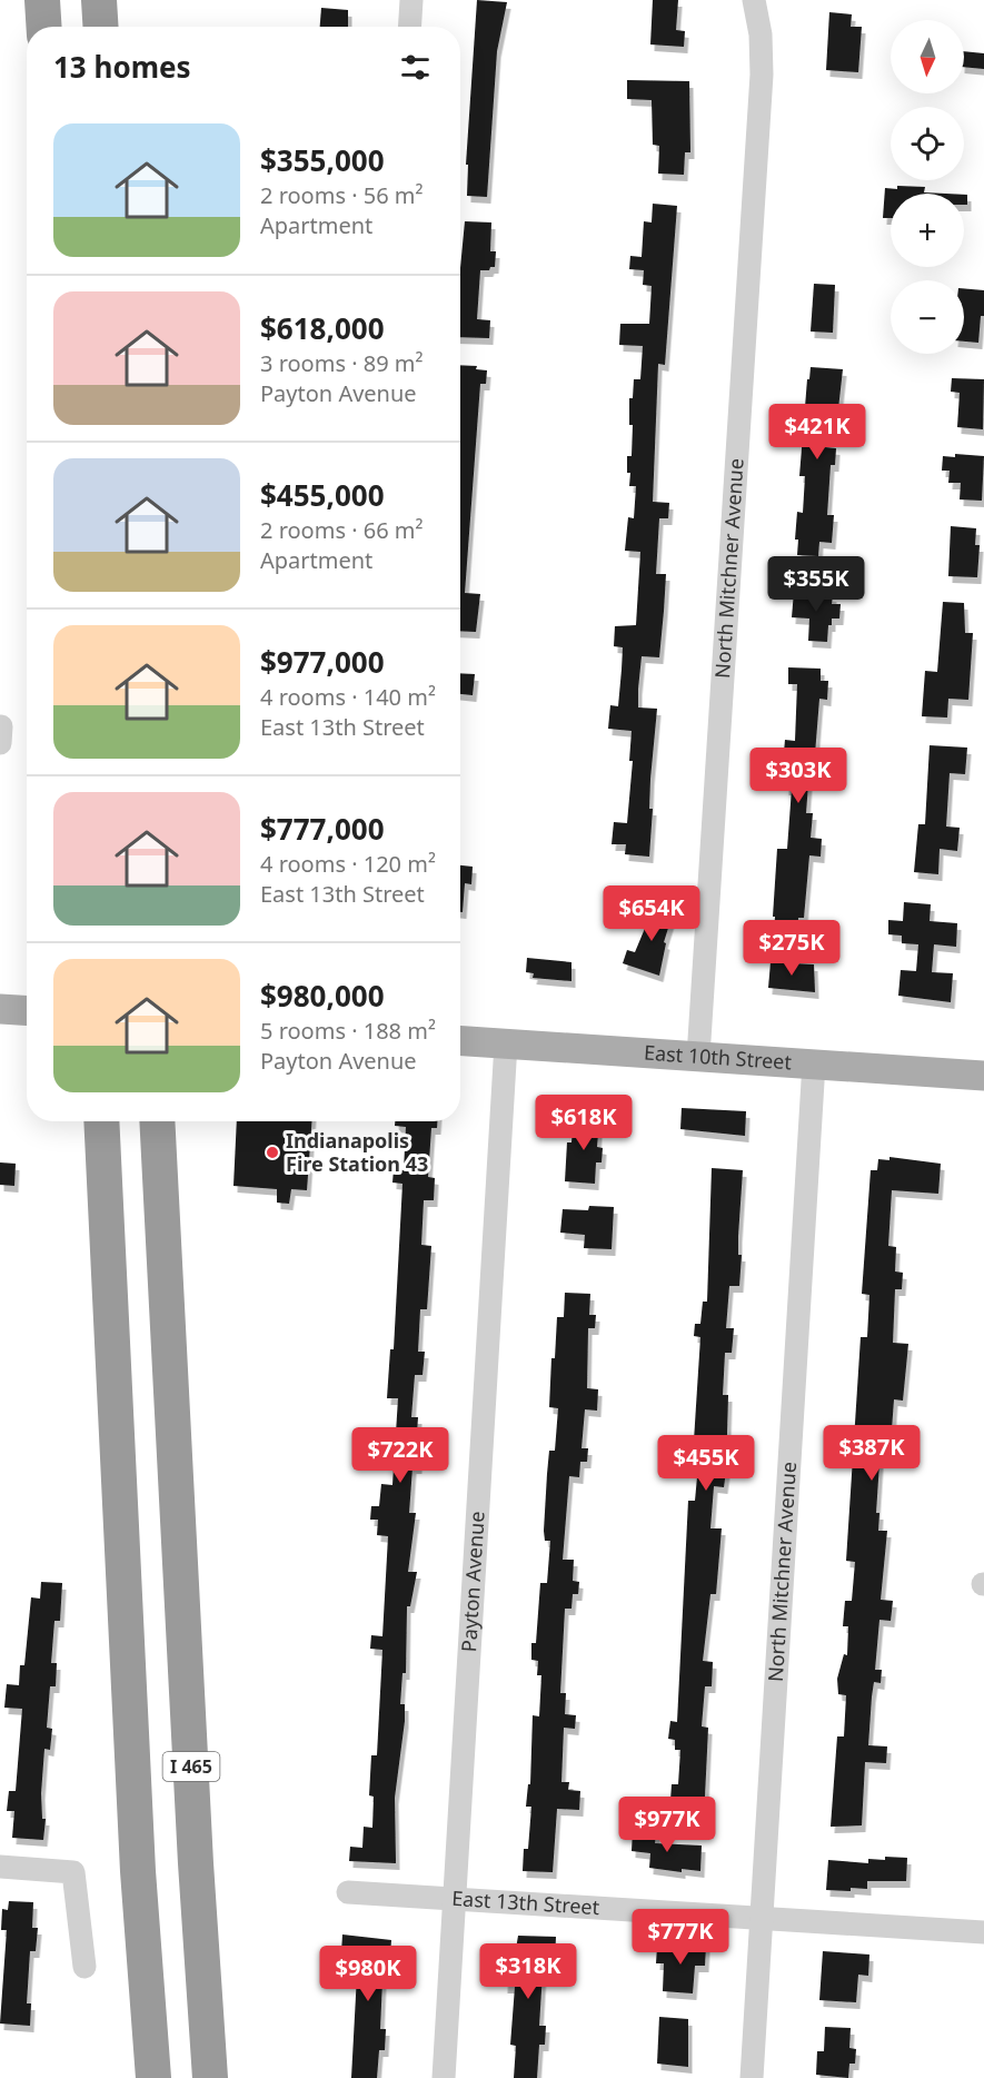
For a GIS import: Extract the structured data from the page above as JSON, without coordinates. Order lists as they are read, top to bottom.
{
  "streets": {
    "highway": ["I 465"],
    "main road": ["East 10th Street"],
    "street": ["North Mitchner Avenue", "Payton Avenue", "East 13th Street"]
  },
  "crossings": [
    ["North Mitchner Avenue", "East 10th Street"],
    ["North Mitchner Avenue", "East 13th Street"],
    ["East 10th Street", "Payton Avenue"],
    ["Payton Avenue", "East 13th Street"]
  ],
  "places": ["Indianapolis Fire Station 43"],
  "north": "bottom",
  "page": {
    "map_buttons": ["+", "−"],
    "heading": "13 homes",
    "list": [
      {
        "name": "$355,000",
        "note": "2 rooms · 56 m² · Apartment"
      },
      {
        "name": "$618,000",
        "note": "3 rooms · 89 m² · Payton Avenue"
      },
      {
        "name": "$455,000",
        "note": "2 rooms · 66 m² · Apartment"
      },
      {
        "name": "$977,000",
        "note": "4 rooms · 140 m² · East 13th Street"
      },
      {
        "name": "$777,000",
        "note": "4 rooms · 120 m² · East 13th Street"
      },
      {
        "name": "$980,000",
        "note": "5 rooms · 188 m² · Payton Avenue"
      }
    ],
    "price": [
      "$421K",
      "$355K",
      "$303K",
      "$654K",
      "$275K",
      "$618K",
      "$387K",
      "$722K",
      "$455K",
      "$977K",
      "$777K",
      "$318K",
      "$980K"
    ]
  }
}
